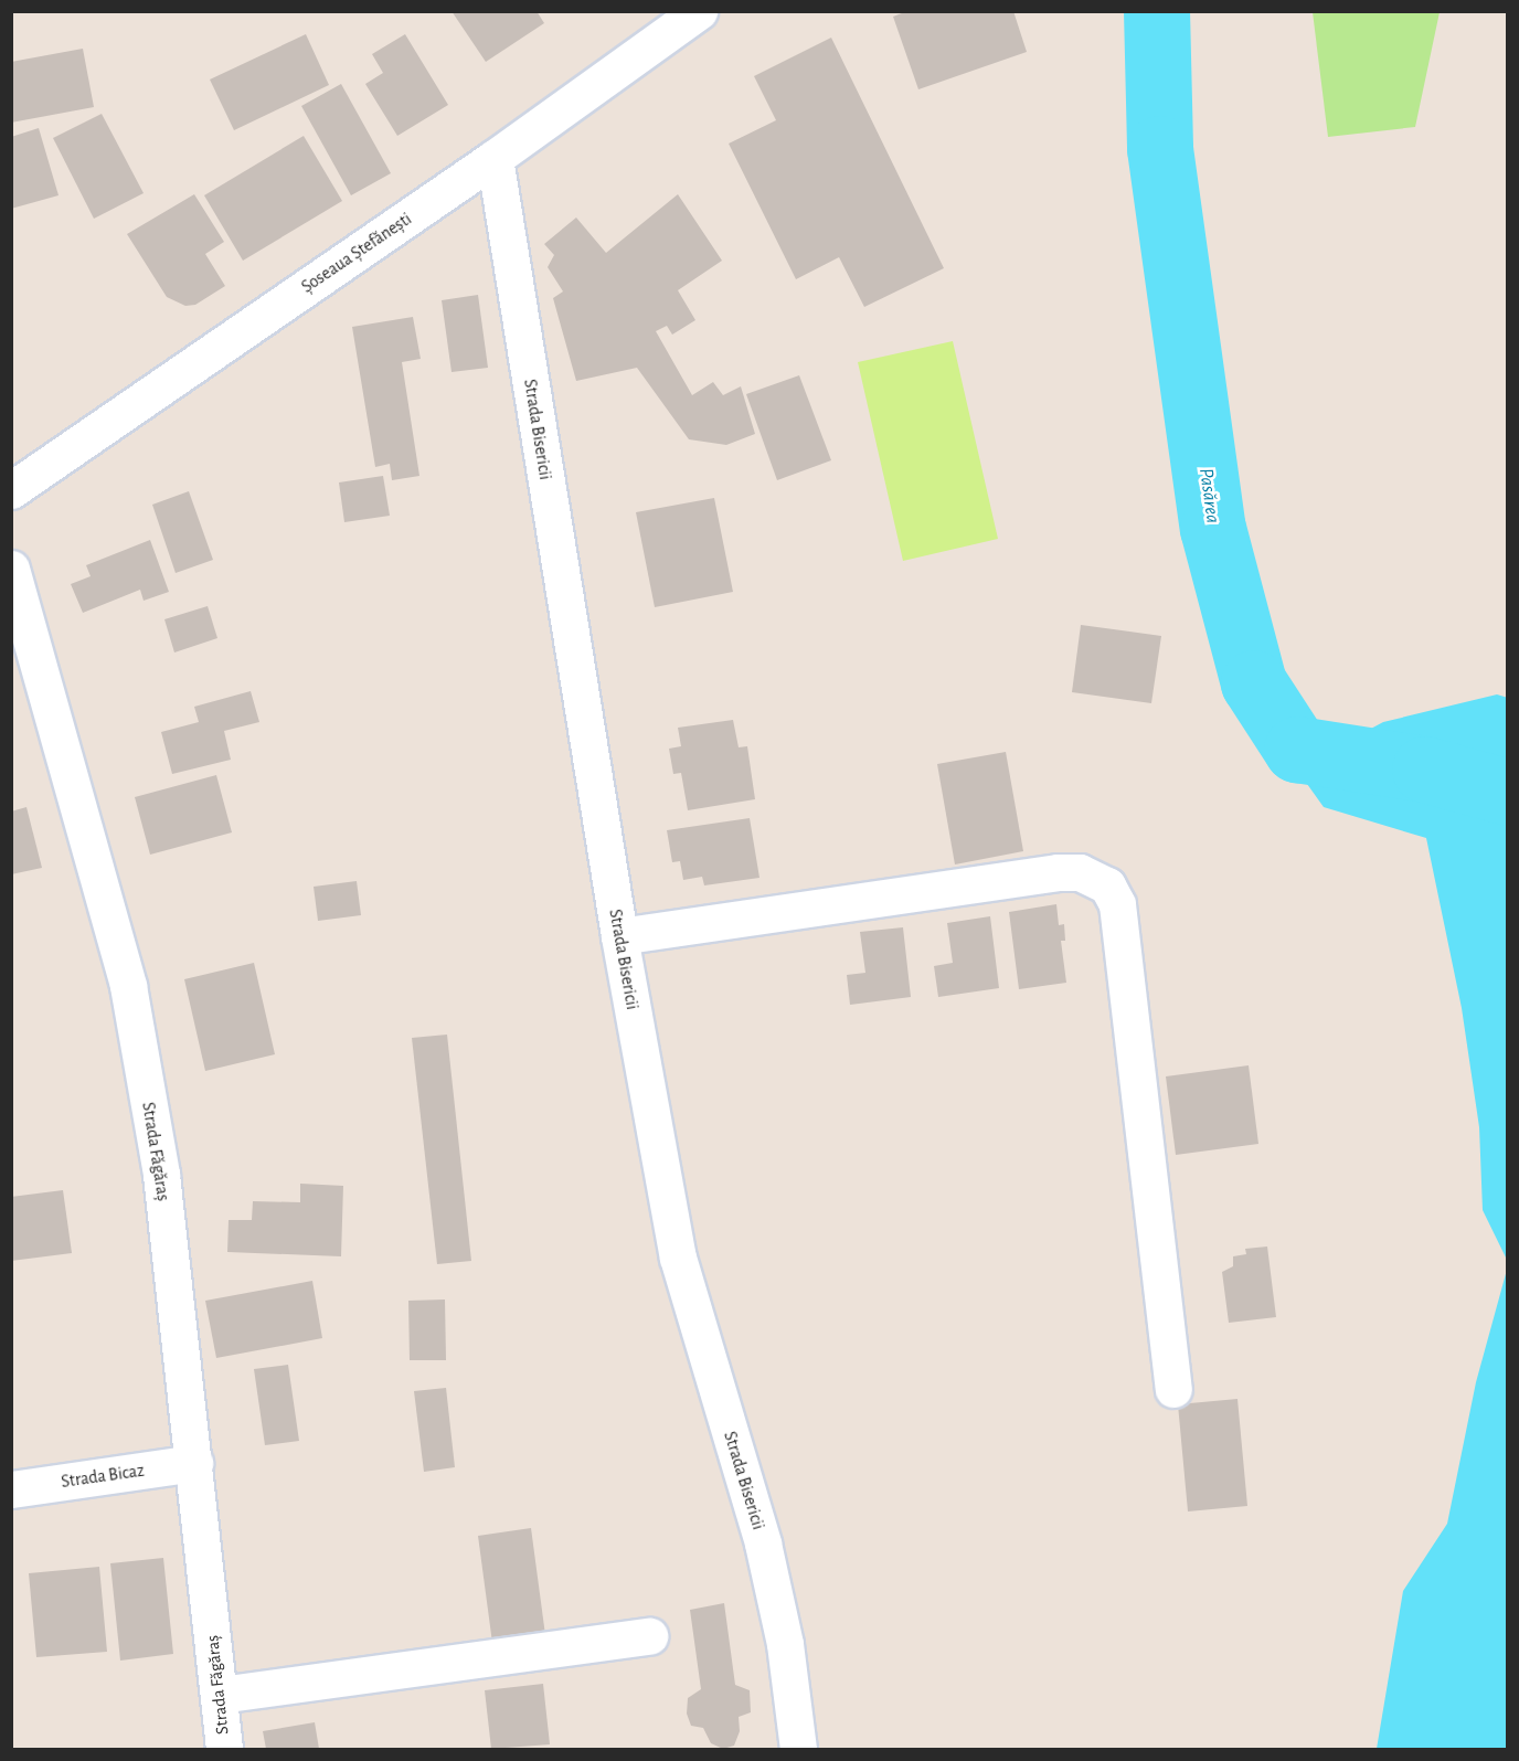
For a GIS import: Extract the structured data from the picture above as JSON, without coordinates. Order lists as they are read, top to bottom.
{
  "streets": {
    "street": [
      "Șoseaua Ștefănești",
      "Strada Bisericii",
      "Strada Făgăraș",
      "Strada Bicaz"
    ]
  },
  "crossings": [
    ["Șoseaua Ștefănești", "Strada Bisericii"],
    ["Strada Făgăraș", "Strada Bicaz"]
  ],
  "water": ["Pasărea"]
}
